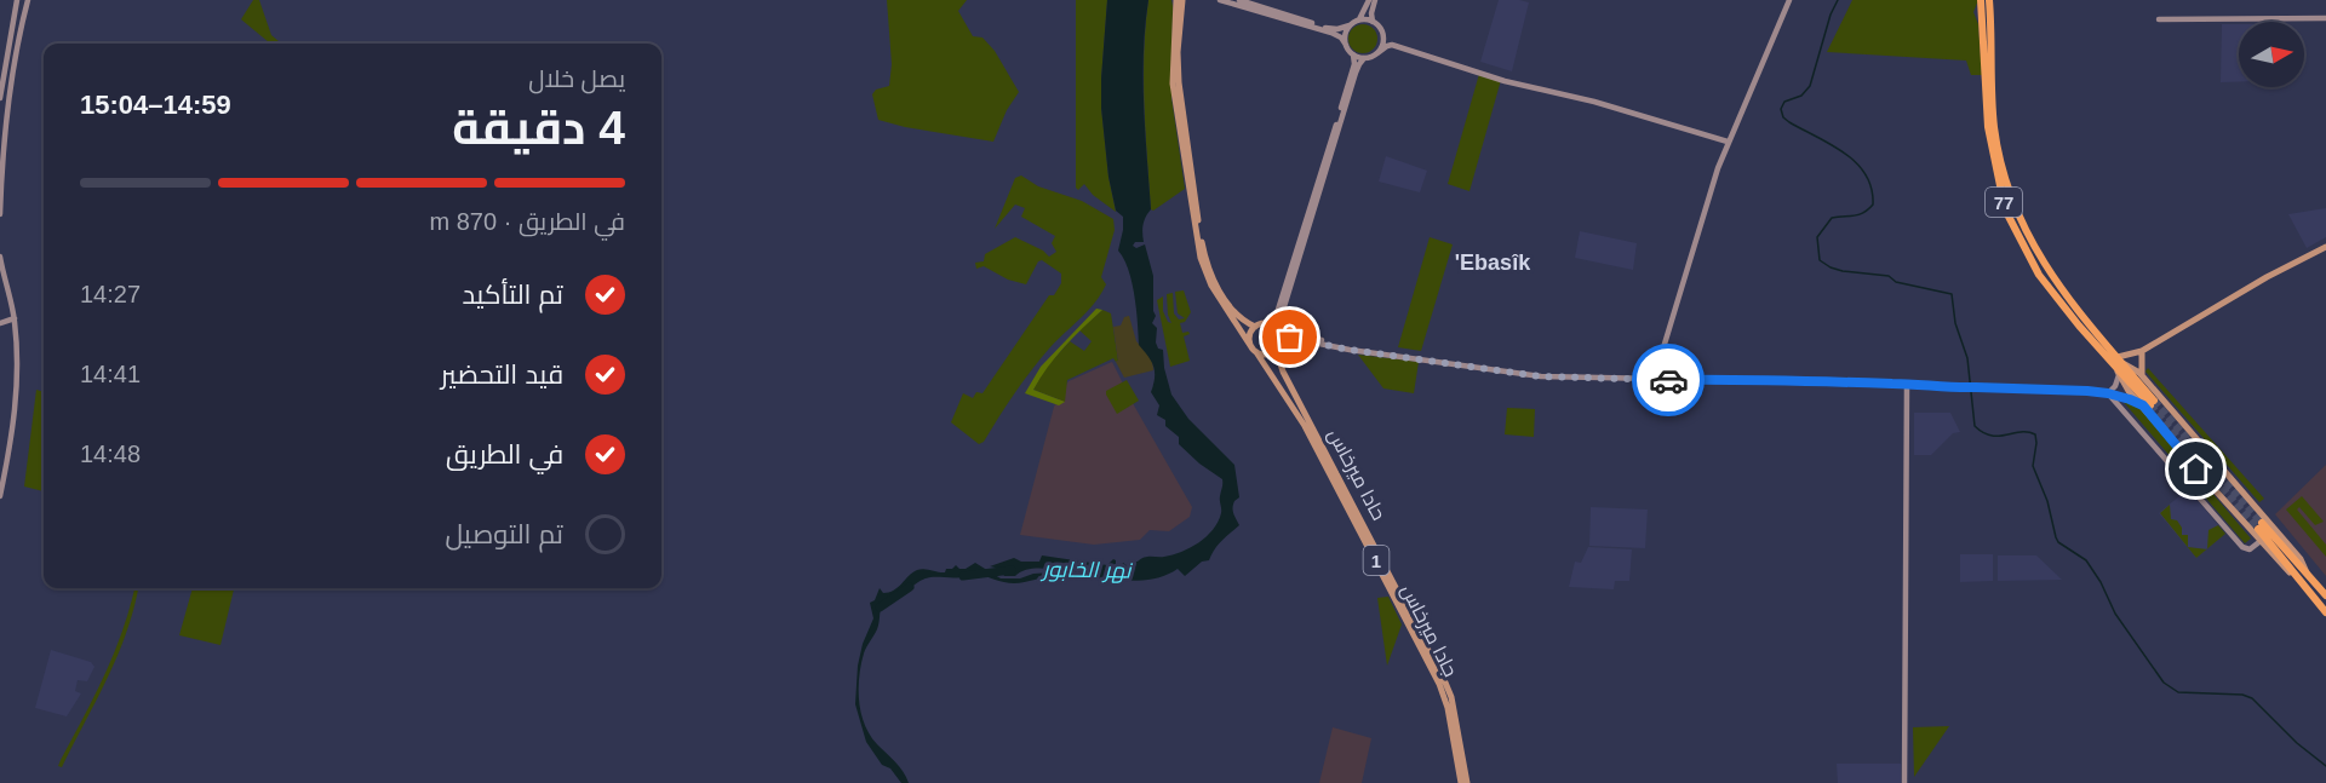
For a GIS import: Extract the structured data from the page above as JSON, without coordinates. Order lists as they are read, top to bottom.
{
  "streets": {
    "highway": ["77"],
    "main road": ["حادا ميرخاس", "1", "جادا ميرخاس"]
  },
  "crossings": [
    ["حادا ميرخاس", "جادا ميرخاس"]
  ],
  "districts": ["'Ebasîk"],
  "water": ["نهر الخابور"],
  "north": "right",
  "page": {
    "heading": ["4 دقيقة", "يصل خلال", "14:59–15:04"],
    "bar": "في الطريق · 870 m",
    "list": [
      ["تم التأكيد", "14:27"],
      ["قيد التحضير", "14:41"],
      ["في الطريق", "14:48"],
      "تم التوصيل"
    ]
  }
}
